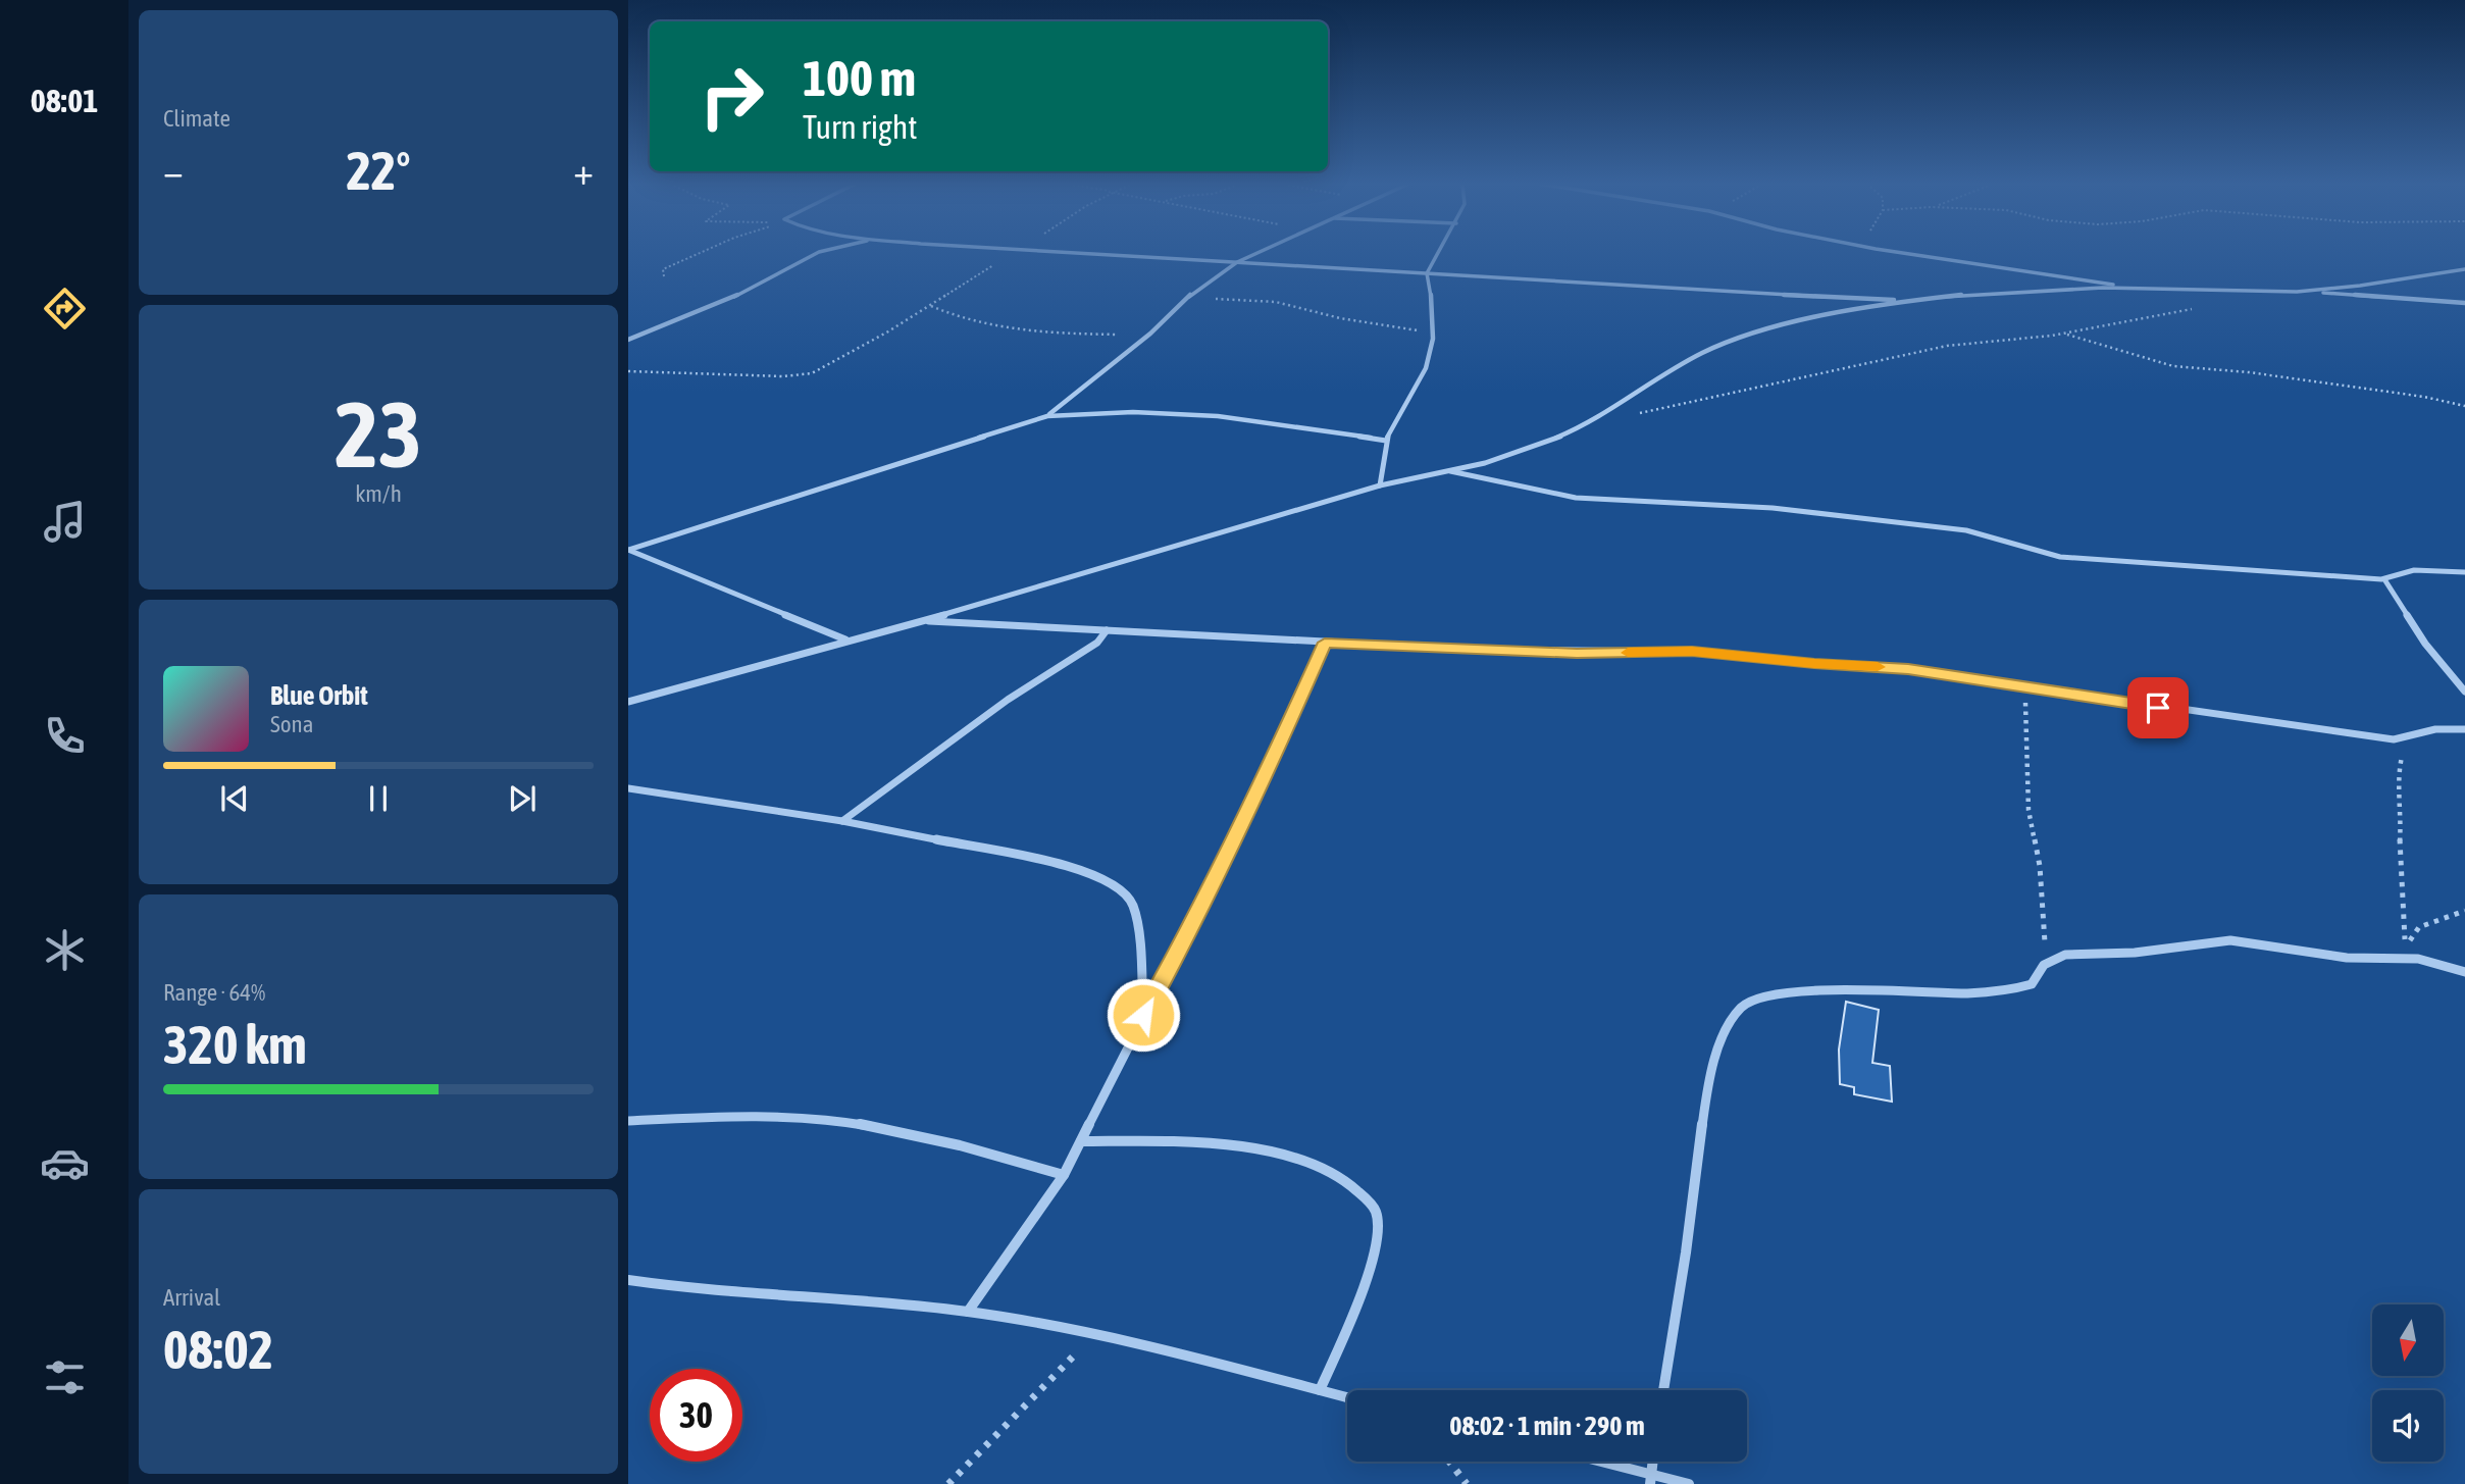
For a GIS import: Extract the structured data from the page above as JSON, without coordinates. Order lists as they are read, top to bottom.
{
  "north": "bottom",
  "page": {
    "tabs": "08:01",
    "tile": [
      "Climate",
      ["23", "km/h"],
      ["Range · 64%", "320 km"],
      ["Arrival", "08:02"]
    ],
    "turn": ["100 m", "Turn right"],
    "heat": ["−", "22°", "+"],
    "song": ["Blue Orbit", "Sona"],
    "limit": "30",
    "trip": "08:02 · 1 min · 290 m"
  }
}
